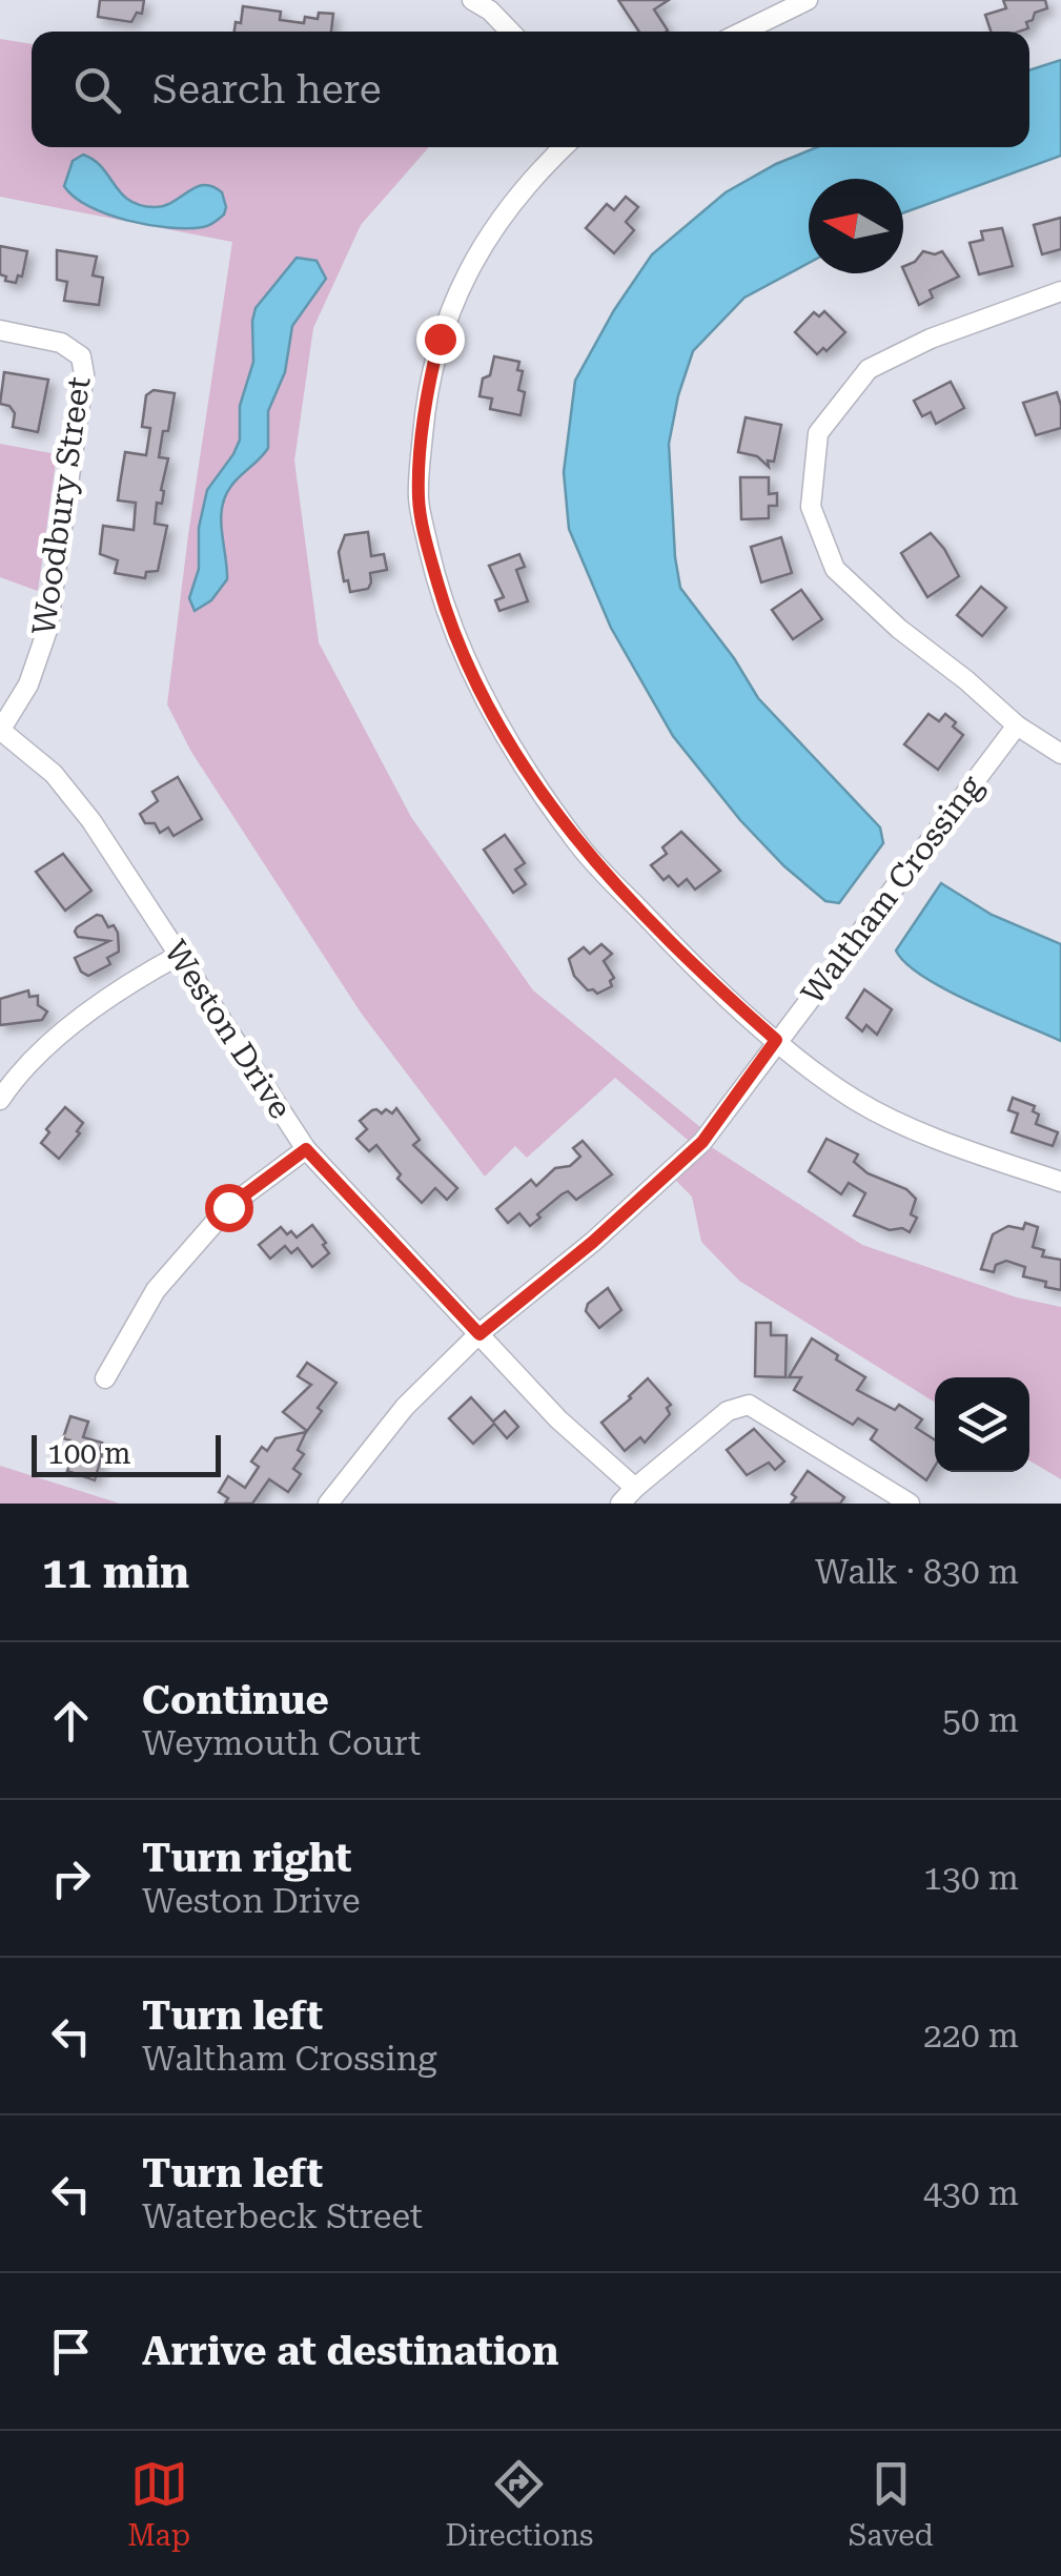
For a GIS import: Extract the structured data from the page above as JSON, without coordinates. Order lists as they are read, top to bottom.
{
  "streets": {
    "street": ["Woodbury Street", "Waltham Crossing", "Weston Drive"]
  },
  "crossings": [
    ["Woodbury Street", "Weston Drive"],
    ["Waltham Crossing", "Weston Drive"]
  ],
  "scale_bar": "100 m",
  "north": "left",
  "page": {
    "search": "Search here",
    "scale": "100 m",
    "heading": ["11 min", "Walk · 830 m"],
    "list": [
      ["Continue", "Weymouth Court", "50 m"],
      ["Turn right", "Weston Drive", "130 m"],
      ["Turn left", "Waltham Crossing", "220 m"],
      ["Turn left", "Waterbeck Street", "430 m"],
      "Arrive at destination"
    ],
    "nav": ["Map", "Directions", "Saved"]
  }
}
